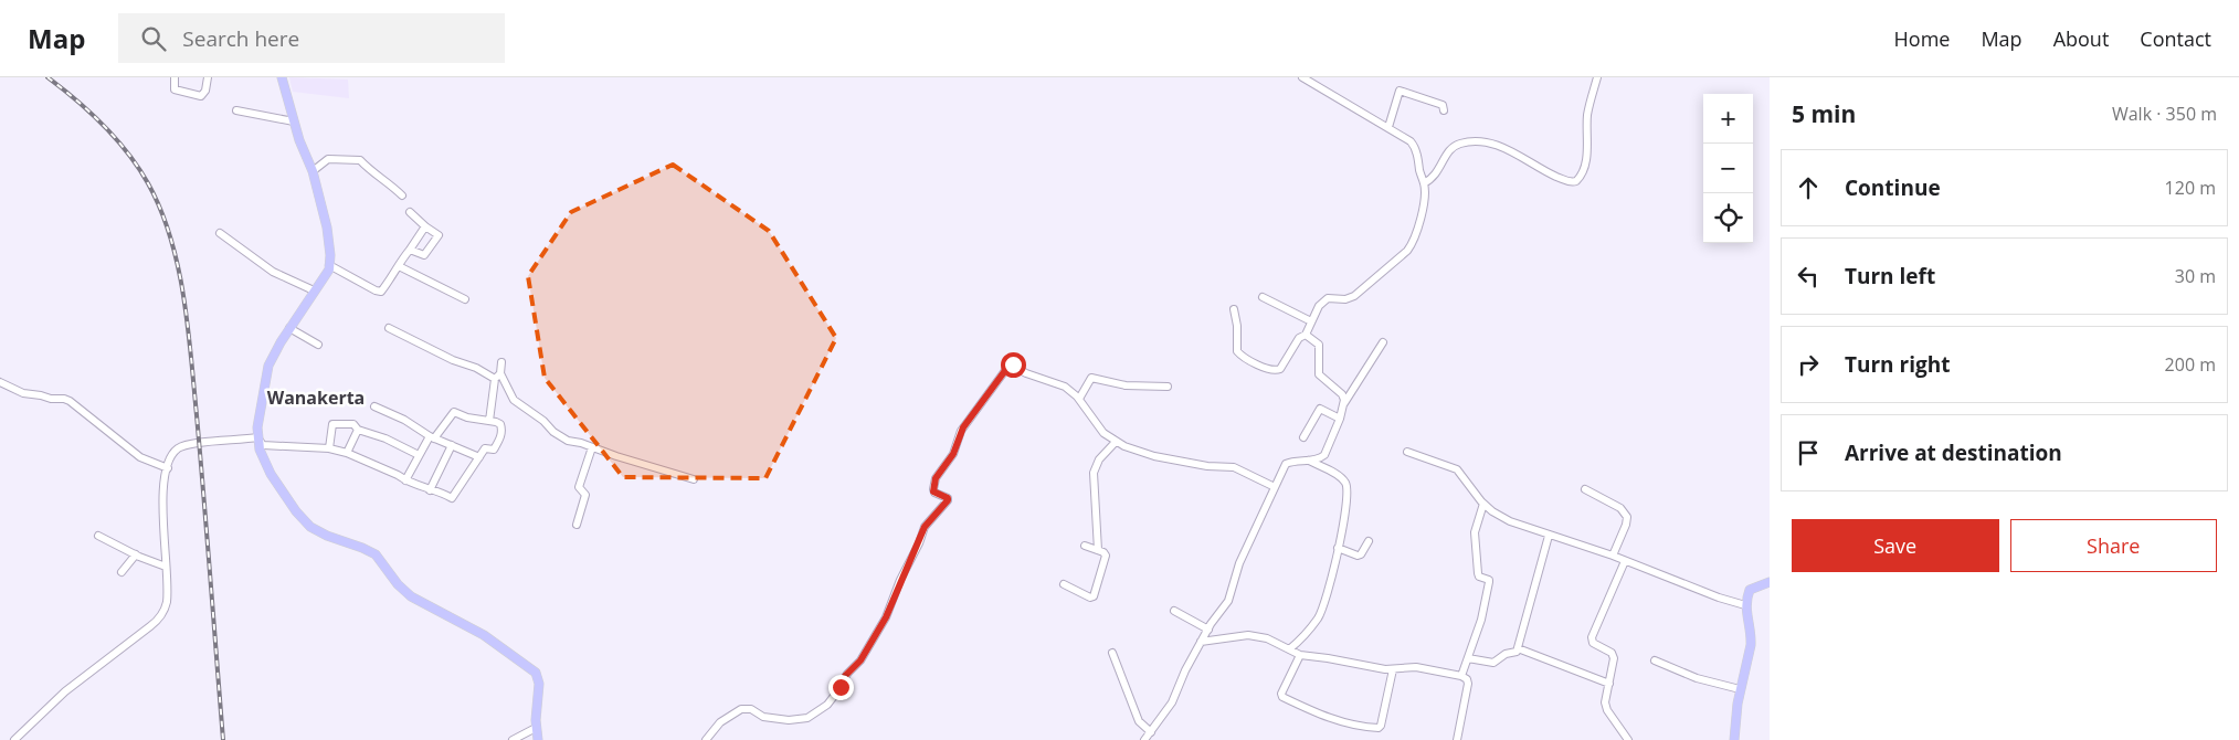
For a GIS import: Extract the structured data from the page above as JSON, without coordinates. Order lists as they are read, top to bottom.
{
  "districts": ["Wanakerta"],
  "page": {
    "header": "Map",
    "search": "Search here",
    "nav": [
      "Home",
      "Map",
      "About",
      "Contact"
    ],
    "heading": ["5 min", "Walk · 350 m"],
    "map_buttons": ["+", "−"],
    "list": [
      ["Continue", "120 m"],
      ["Turn left", "30 m"],
      ["Turn right", "200 m"],
      "Arrive at destination"
    ],
    "buttons": ["Save", "Share"]
  }
}
